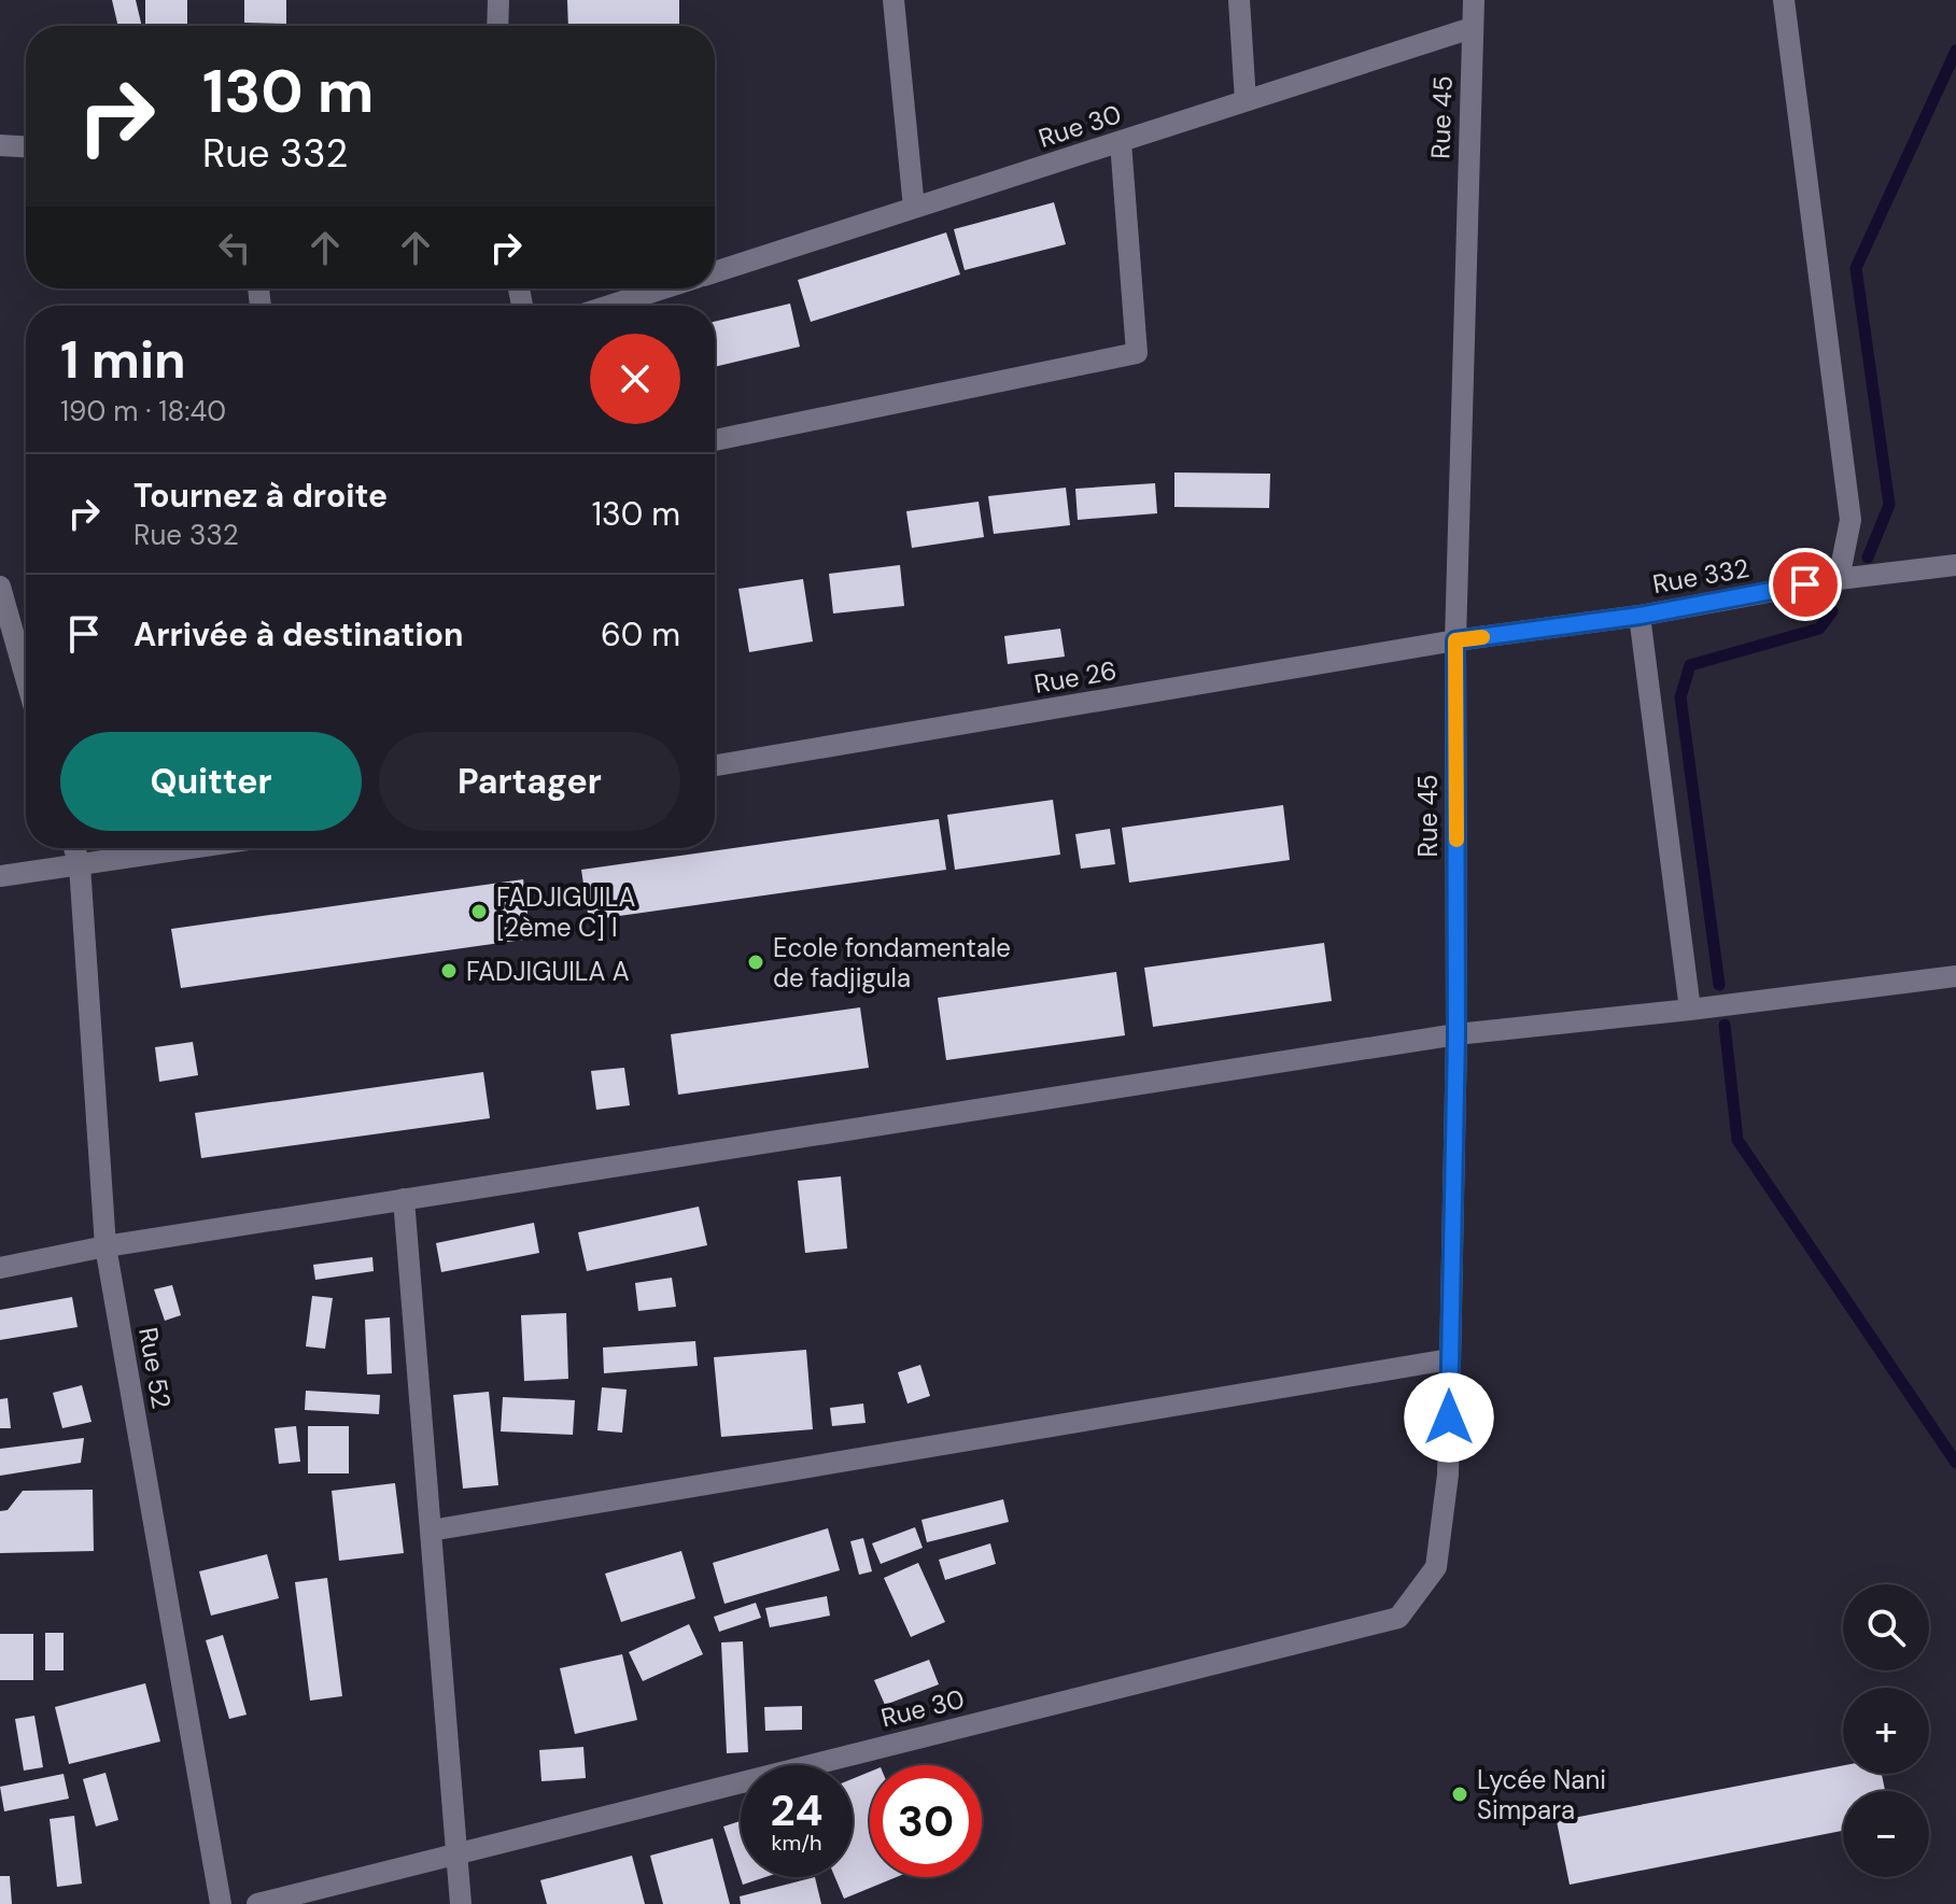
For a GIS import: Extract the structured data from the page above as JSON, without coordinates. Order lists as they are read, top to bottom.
{
  "streets": {
    "street": [
      "Rue 45",
      "Rue 30",
      "Rue 332",
      "Rue 26",
      "Rue 52"
    ]
  },
  "crossings": [
    ["Rue 45", "Rue 30"],
    ["Rue 45", "Rue 332"],
    ["Rue 45", "Rue 26"],
    ["Rue 332", "Rue 26"]
  ],
  "places": [
    "FADJIGUILA [2ème C] I",
    "Ecole fondamentale de fadjigula",
    "FADJIGUILA A",
    "Lycée Nani Simpara"
  ],
  "page": {
    "turn": ["130 m", "Rue 332"],
    "heading": ["1 min", "190 m · 18:40"],
    "list": [
      {
        "name": "Tournez à droite",
        "note": "Rue 332",
        "value": "130 m"
      },
      {
        "name": "Arrivée à destination",
        "value": "60 m"
      }
    ],
    "buttons": ["Quitter", "Partager"],
    "map_buttons": ["+", "−"],
    "speed": "24 km/h",
    "limit": "30"
  }
}
